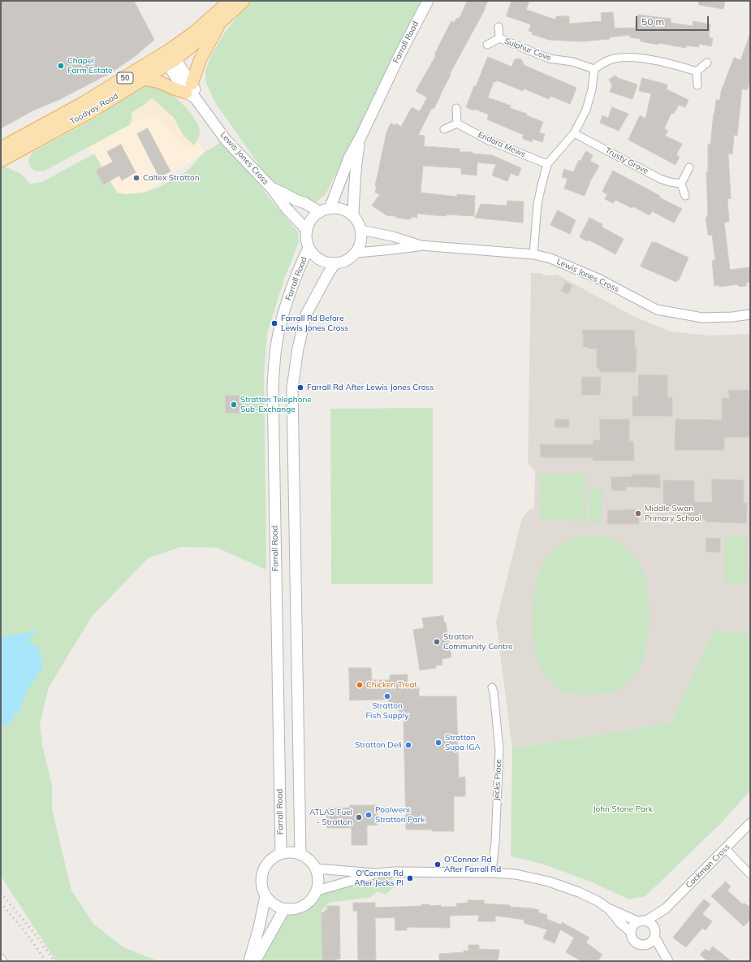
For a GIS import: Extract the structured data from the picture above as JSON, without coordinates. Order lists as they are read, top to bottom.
{
  "streets": {
    "main road": [
      "Farrall Road",
      "50",
      "Toodyay Road",
      "Lewis Jones Cross"
    ],
    "street": [
      "Sulphur Cove",
      "Endora Mews",
      "Trusty Grove",
      "Jecks Place",
      "Cockman Cross"
    ]
  },
  "crossings": [
    ["Farrall Road", "Lewis Jones Cross"],
    ["Toodyay Road", "Lewis Jones Cross"]
  ],
  "parks": ["John Stone Park"],
  "places": [
    "Chapel Farm Estate",
    "Caltex Stratton",
    "Farrall Rd Before Lewis Jones Cross",
    "Farrall Rd After Lewis Jones Cross",
    "Stratton Telephone Sub-Exchange",
    "Middle Swan Primary School",
    "Stratton Community Centre",
    "Chicken Treat",
    "Stratton Fish Supply",
    "Stratton Supa IGA",
    "Stratton Deli",
    "Poolwerx Stratton Park",
    "ATLAS Fuel - Stratton",
    "O'Connor Rd After Farrall Rd",
    "O'Connor Rd After Jecks Pl"
  ],
  "scale_bar": "50 m"
}
